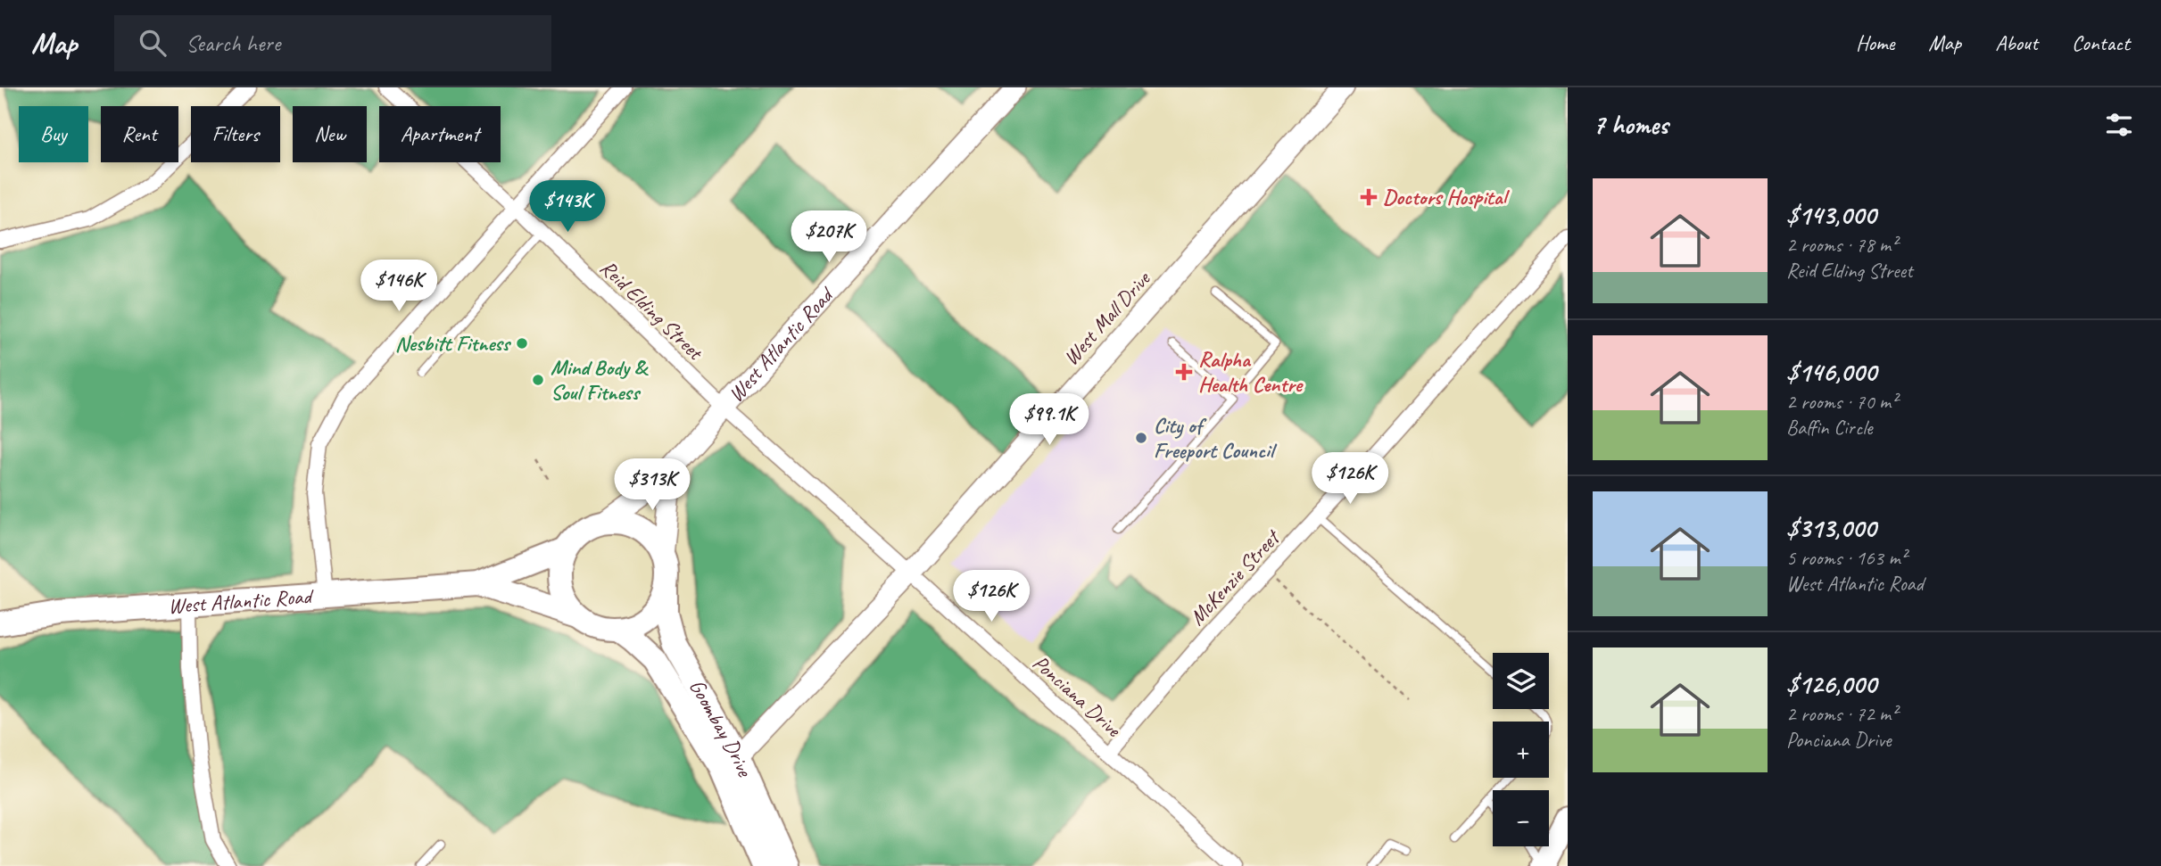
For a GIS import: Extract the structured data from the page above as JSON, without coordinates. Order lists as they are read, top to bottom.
{
  "streets": {
    "main road": ["West Atlantic Road", "Goombay Drive"],
    "street": [
      "Reid Elding Street",
      "West Mall Drive",
      "McKenzie Street",
      "Ponciana Drive"
    ]
  },
  "crossings": [
    ["Reid Elding Street", "West Atlantic Road"],
    ["Reid Elding Street", "Ponciana Drive"],
    ["West Mall Drive", "Ponciana Drive"],
    ["West Mall Drive", "Goombay Drive"],
    ["West Atlantic Road", "Ponciana Drive"],
    ["West Atlantic Road", "Goombay Drive"],
    ["McKenzie Street", "Ponciana Drive"]
  ],
  "places": {
    "health": ["Doctors Hospital", "Ralpha Health Centre"],
    "other": ["Nesbitt Fitness", "Mind Body & Soul Fitness", "City of Freeport Council"]
  },
  "page": {
    "header": "Map",
    "search": "Search here",
    "nav": [
      "Home",
      "Map",
      "About",
      "Contact"
    ],
    "heading": "7 homes",
    "chip": [
      "Buy",
      "Rent",
      "Filters",
      "New",
      "Apartment"
    ],
    "list": [
      {
        "name": "$143,000",
        "note": "2 rooms · 78 m² · Reid Elding Street"
      },
      {
        "name": "$146,000",
        "note": "2 rooms · 70 m² · Baffin Circle"
      },
      {
        "name": "$313,000",
        "note": "5 rooms · 163 m² · West Atlantic Road"
      },
      {
        "name": "$126,000",
        "note": "2 rooms · 72 m² · Ponciana Drive"
      }
    ],
    "price": [
      "$143K",
      "$207K",
      "$146K",
      "$99.1K",
      "$126K",
      "$313K",
      "$126K"
    ],
    "map_buttons": ["+", "−"]
  }
}
